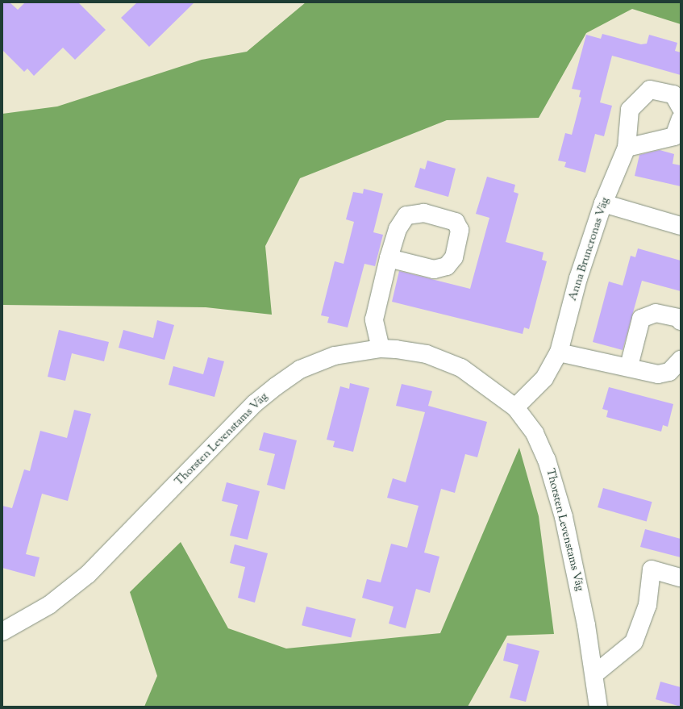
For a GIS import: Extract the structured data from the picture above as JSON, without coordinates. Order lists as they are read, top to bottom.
{
  "streets": {
    "street": ["Anna Bruncronas Väg", "Thorsten Levenstams Väg"]
  },
  "crossings": [
    ["Anna Bruncronas Väg", "Thorsten Levenstams Väg"]
  ]
}
